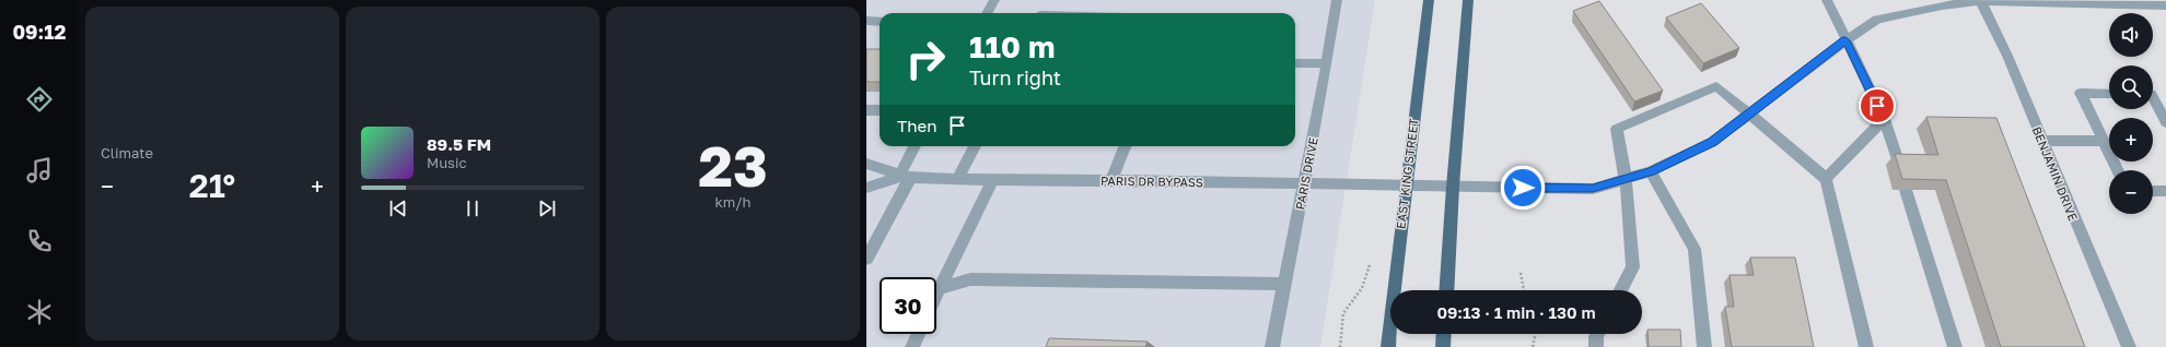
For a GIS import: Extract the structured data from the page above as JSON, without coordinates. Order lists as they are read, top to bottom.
{
  "streets": {
    "main road": ["EAST KING STREET"],
    "street": ["PARIS DRIVE", "BENJAMIN DRIVE", "PARIS DR BYPASS"]
  },
  "crossings": [
    ["PARIS DRIVE", "PARIS DR BYPASS"],
    ["EAST KING STREET", "PARIS DR BYPASS"],
    ["BENJAMIN DRIVE", "PARIS DR BYPASS"]
  ],
  "page": {
    "tabs": "09:12",
    "tile": [
      "Climate",
      ["23", "km/h"]
    ],
    "map_buttons": ["+", "−"],
    "turn": ["110 m", "Turn right"],
    "then": "Then",
    "song": ["89.5 FM", "Music"],
    "heat": ["−", "21°", "+"],
    "limit": "30",
    "trip": "09:13 · 1 min · 130 m"
  }
}
